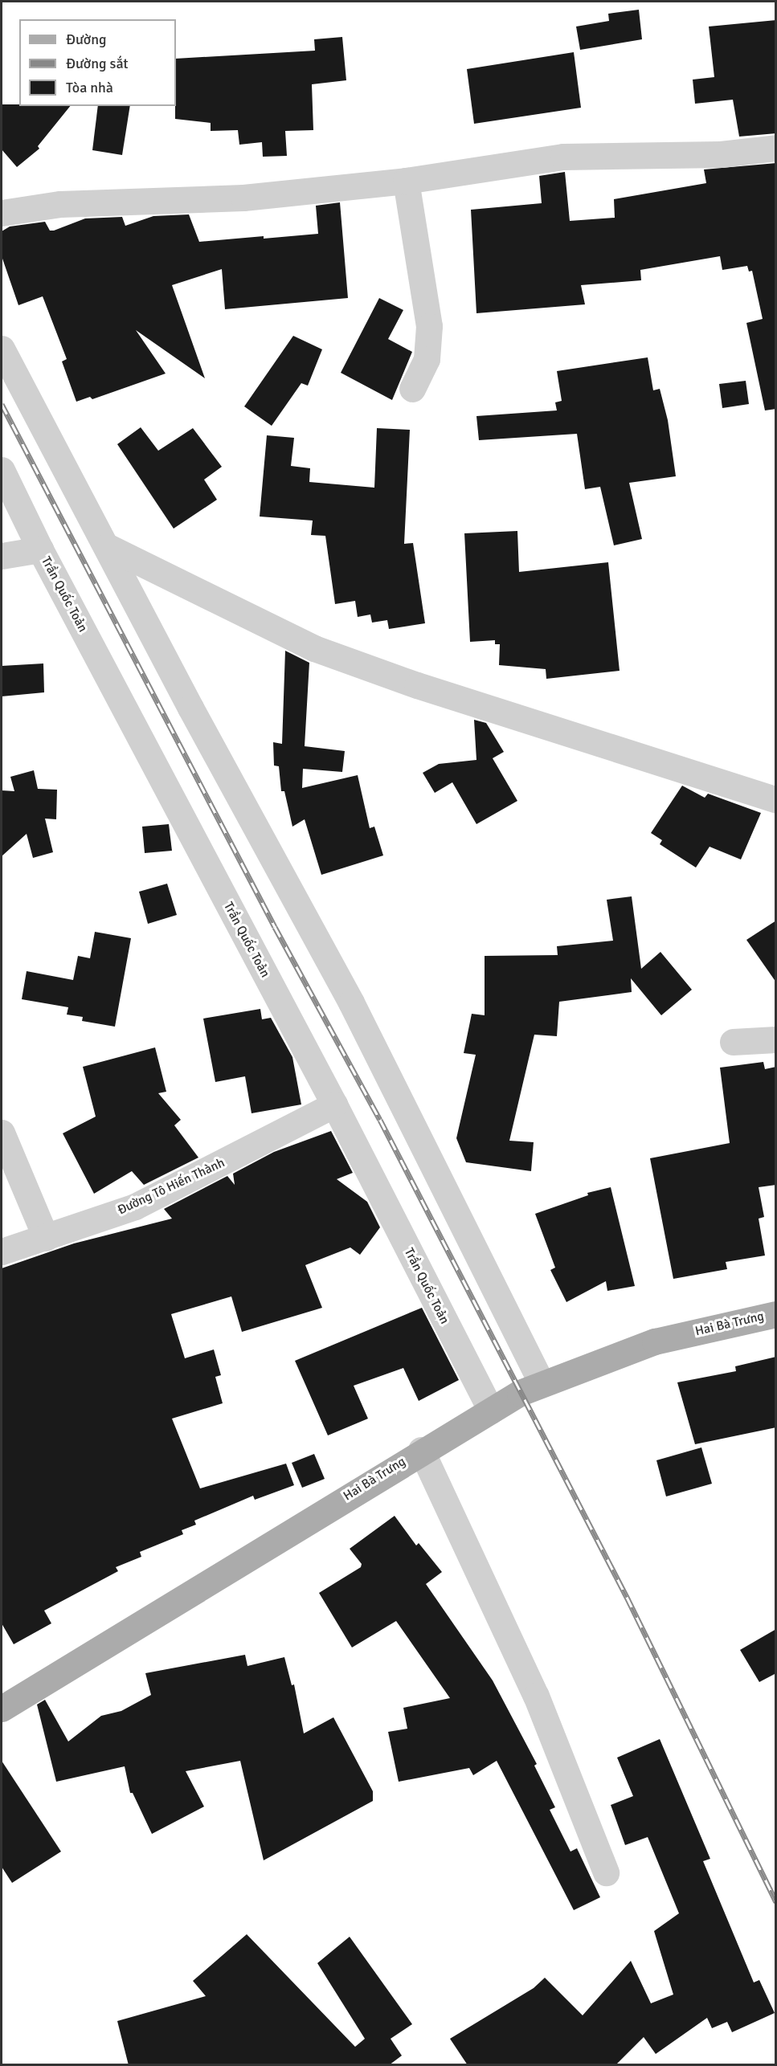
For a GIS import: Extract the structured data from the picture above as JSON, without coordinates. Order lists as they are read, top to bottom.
{
  "streets": {
    "main road": ["Hai Bà Trưng"],
    "street": ["Trần Quốc Toản", "Đường Tô Hiến Thành"]
  },
  "crossings": [
    ["Trần Quốc Toản", "Đường Tô Hiến Thành"],
    ["Trần Quốc Toản", "Hai Bà Trưng"]
  ],
  "legend": ["Đường", "Đường sắt", "Tòa nhà"]
}
